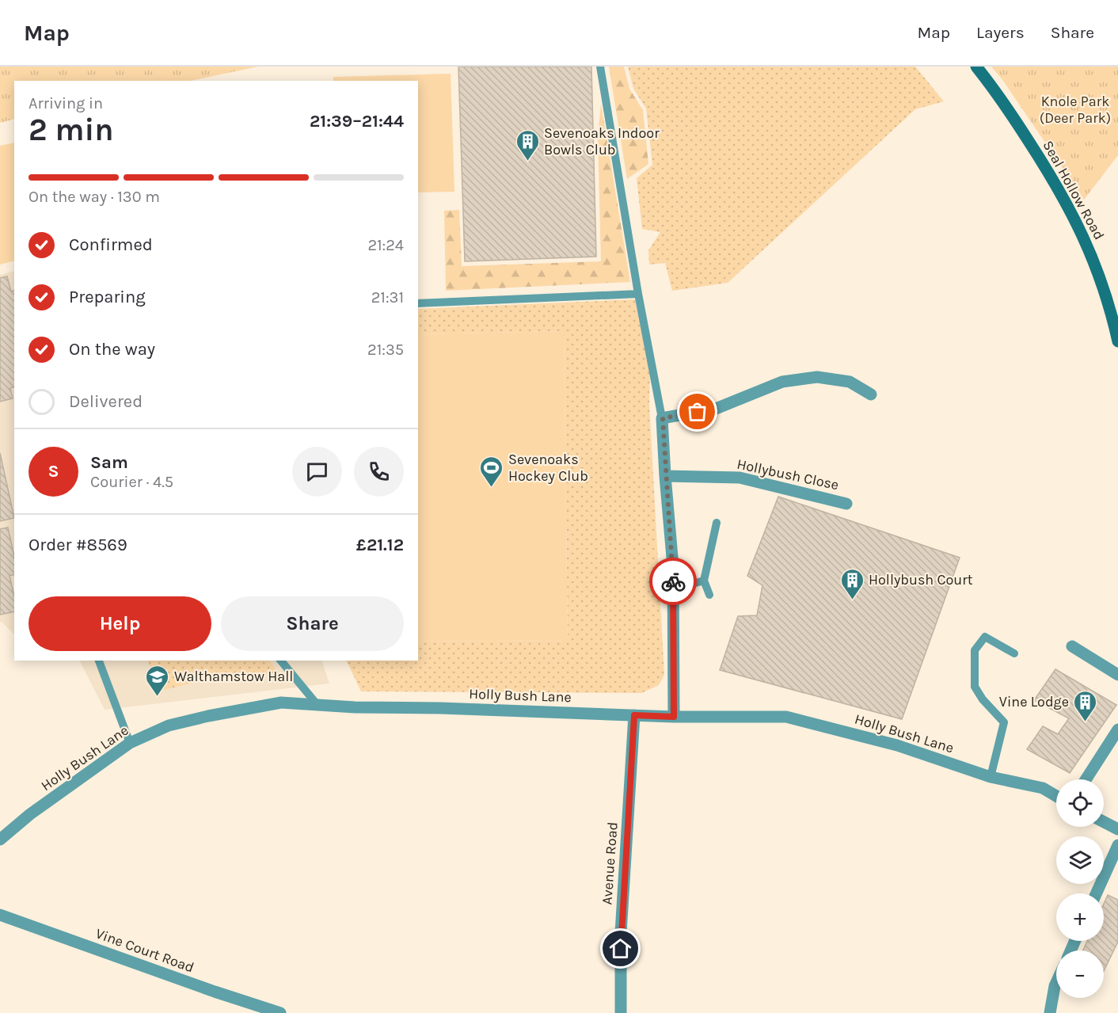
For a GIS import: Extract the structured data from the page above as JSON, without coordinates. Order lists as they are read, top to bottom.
{
  "streets": {
    "main road": ["Seal Hollow Road"],
    "street": [
      "Hollybush Close",
      "Holly Bush Lane",
      "Avenue Road",
      "Vine Court Road"
    ]
  },
  "crossings": [
    ["Holly Bush Lane", "Avenue Road"]
  ],
  "parks": ["Knole Park (Deer Park)"],
  "places": {
    "building": ["Sevenoaks Indoor Bowls Club", "Hollybush Court", "Vine Lodge"],
    "sports": ["Sevenoaks Hockey Club"],
    "school or university": ["Walthamstow Hall"]
  },
  "page": {
    "header": "Map",
    "nav": ["Map", "Layers", "Share"],
    "heading": ["2 min", "Arriving in", "21:39–21:44"],
    "panel": [
      "Sam",
      "Courier · 4.5",
      "Order #8569",
      "£21.12"
    ],
    "bar": "On the way · 130 m",
    "list": [
      ["Confirmed", "21:24"],
      ["Preparing", "21:31"],
      ["On the way", "21:35"],
      "Delivered"
    ],
    "round": "S",
    "buttons": ["Help", "Share"],
    "map_buttons": ["+", "−"]
  }
}
